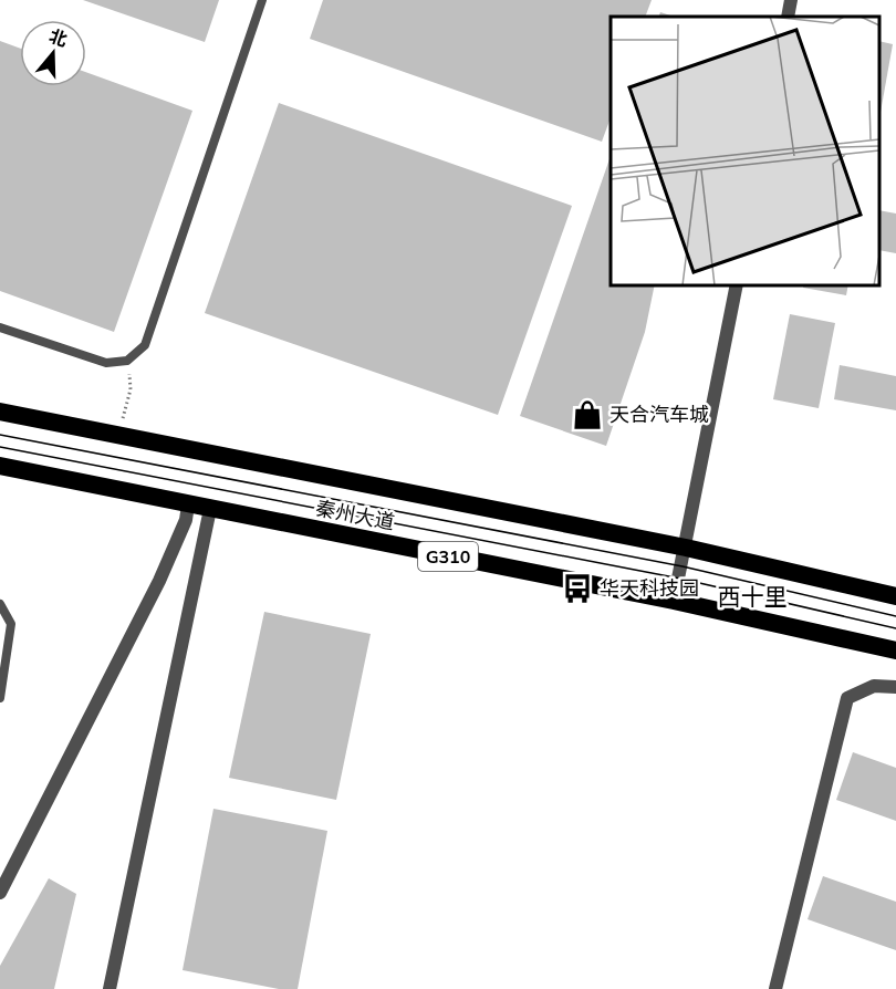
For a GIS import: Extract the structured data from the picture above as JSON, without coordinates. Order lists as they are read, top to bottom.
{
  "streets": {
    "highway": ["秦州大道", "G310"]
  },
  "districts": ["西十里"],
  "places": {
    "shop": ["天合汽车城"],
    "bus stop": ["华天科技园"]
  },
  "north": "top"
}
